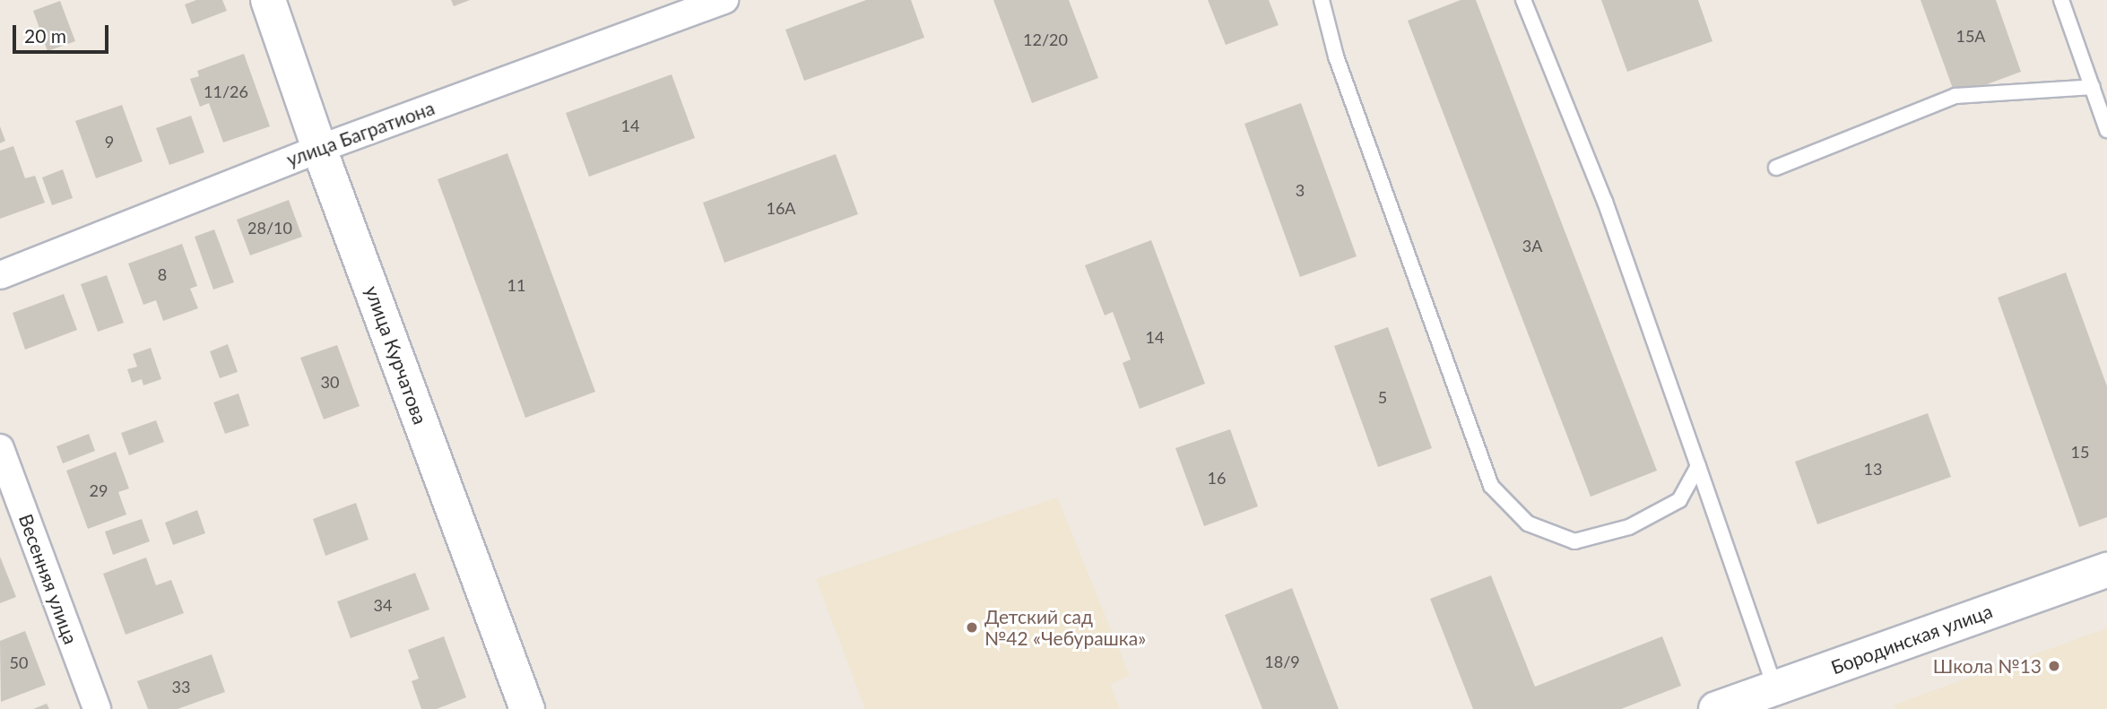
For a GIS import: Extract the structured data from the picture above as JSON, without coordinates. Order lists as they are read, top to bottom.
{
  "streets": {
    "street": [
      "улица Багратиона",
      "улица Курчатова",
      "Весенняя улица",
      "Бородинская улица"
    ]
  },
  "crossings": [
    ["улица Багратиона", "улица Курчатова"]
  ],
  "places": ["Детский сад №42 «Чебурашка»", "Школа №13"],
  "house_numbers": [
    "15А",
    "12/20",
    "11/26",
    "14",
    "9",
    "3",
    "16А",
    "28/10",
    "3А",
    "8",
    "11",
    "14",
    "30",
    "5",
    "15",
    "13",
    "16",
    "29",
    "34",
    "18/9",
    "50",
    "33"
  ],
  "scale_bar": "20 m"
}
